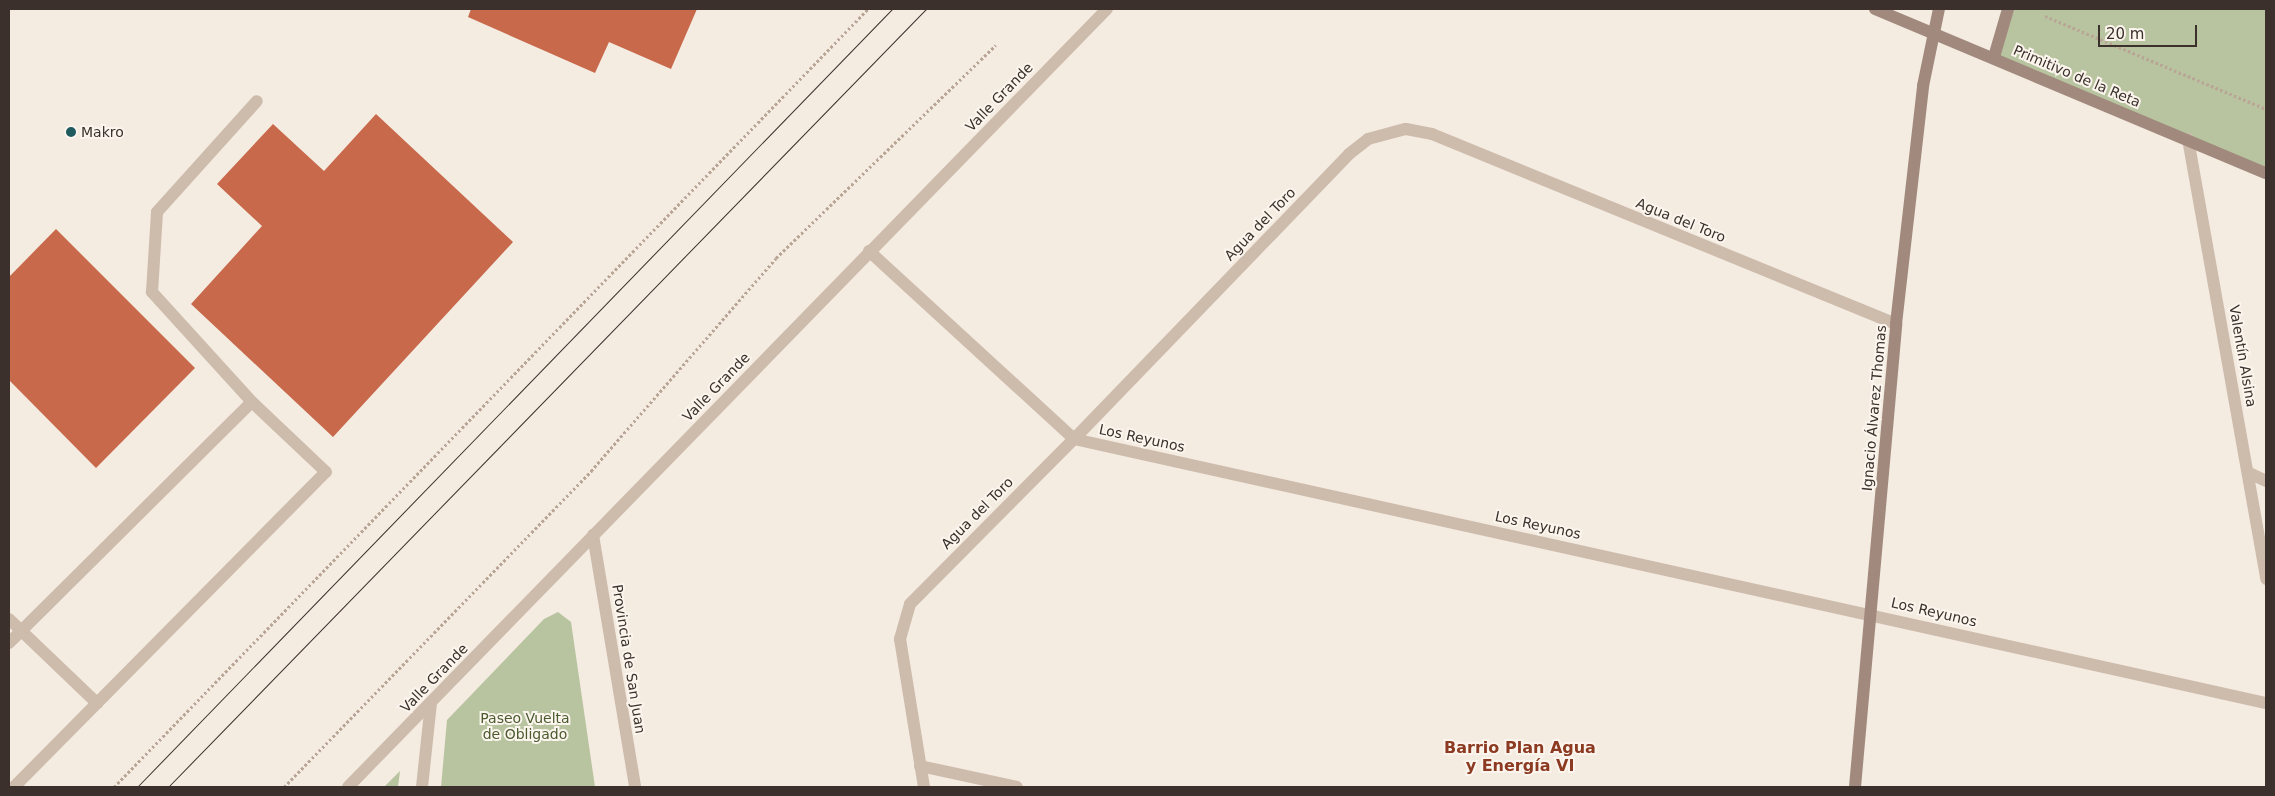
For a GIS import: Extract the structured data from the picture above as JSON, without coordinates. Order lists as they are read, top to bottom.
{
  "streets": {
    "street": [
      "Primitivo de la Reta",
      "Valle Grande",
      "Agua del Toro",
      "Valentín Alsina",
      "Ignacio Álvarez Thomas",
      "Los Reyunos",
      "Provincia de San Juan"
    ]
  },
  "crossings": [
    ["Primitivo de la Reta", "Valentín Alsina"],
    ["Primitivo de la Reta", "Ignacio Álvarez Thomas"],
    ["Valle Grande", "Provincia de San Juan"],
    ["Agua del Toro", "Ignacio Álvarez Thomas"],
    ["Agua del Toro", "Los Reyunos"],
    ["Ignacio Álvarez Thomas", "Los Reyunos"]
  ],
  "districts": ["Barrio Plan Agua y Energía VI"],
  "parks": ["Paseo Vuelta de Obligado"],
  "places": ["Makro"],
  "scale_bar": "20 m"
}
